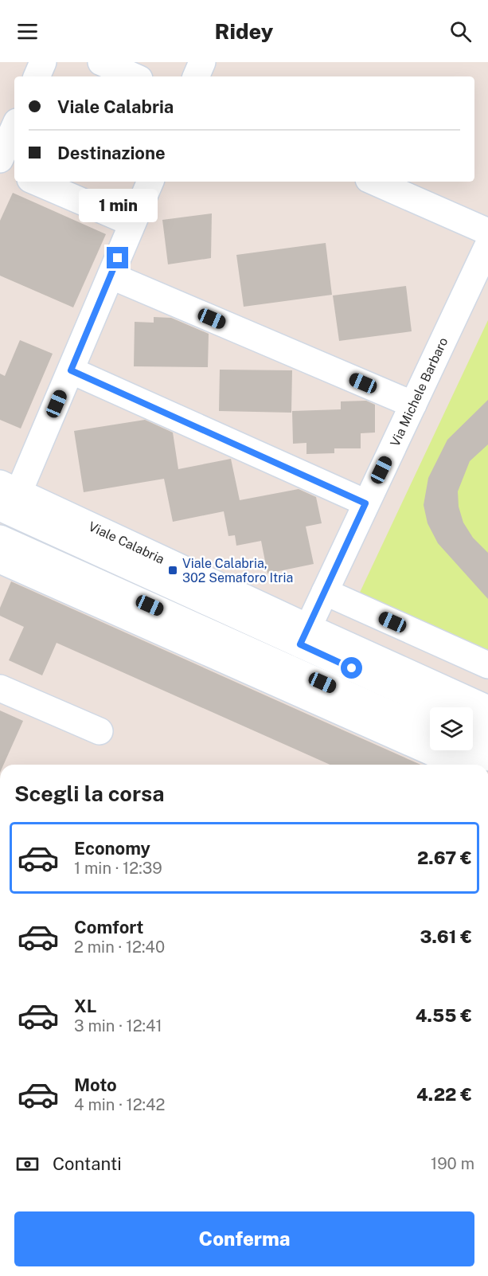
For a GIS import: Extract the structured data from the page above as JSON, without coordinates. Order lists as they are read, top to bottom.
{
  "streets": {
    "street": ["Via Michele Barbaro", "Viale Calabria"]
  },
  "crossings": [
    ["Via Michele Barbaro", "Viale Calabria"]
  ],
  "places": {
    "transit": ["Viale Calabria, 302 Semaforo Itria"]
  },
  "page": {
    "header": "Ridey",
    "banner": ["Viale Calabria", "Destinazione"],
    "bubble": "1 min",
    "heading": "Scegli la corsa",
    "list": [
      {
        "name": "Economy",
        "note": "1 min · 12:39",
        "value": "2.67 €"
      },
      {
        "name": "Comfort",
        "note": "2 min · 12:40",
        "value": "3.61 €"
      },
      {
        "name": "XL",
        "note": "3 min · 12:41",
        "value": "4.55 €"
      },
      {
        "name": "Moto",
        "note": "4 min · 12:42",
        "value": "4.22 €"
      }
    ],
    "pay": ["Contanti", "190 m"],
    "buttons": "Conferma"
  }
}
